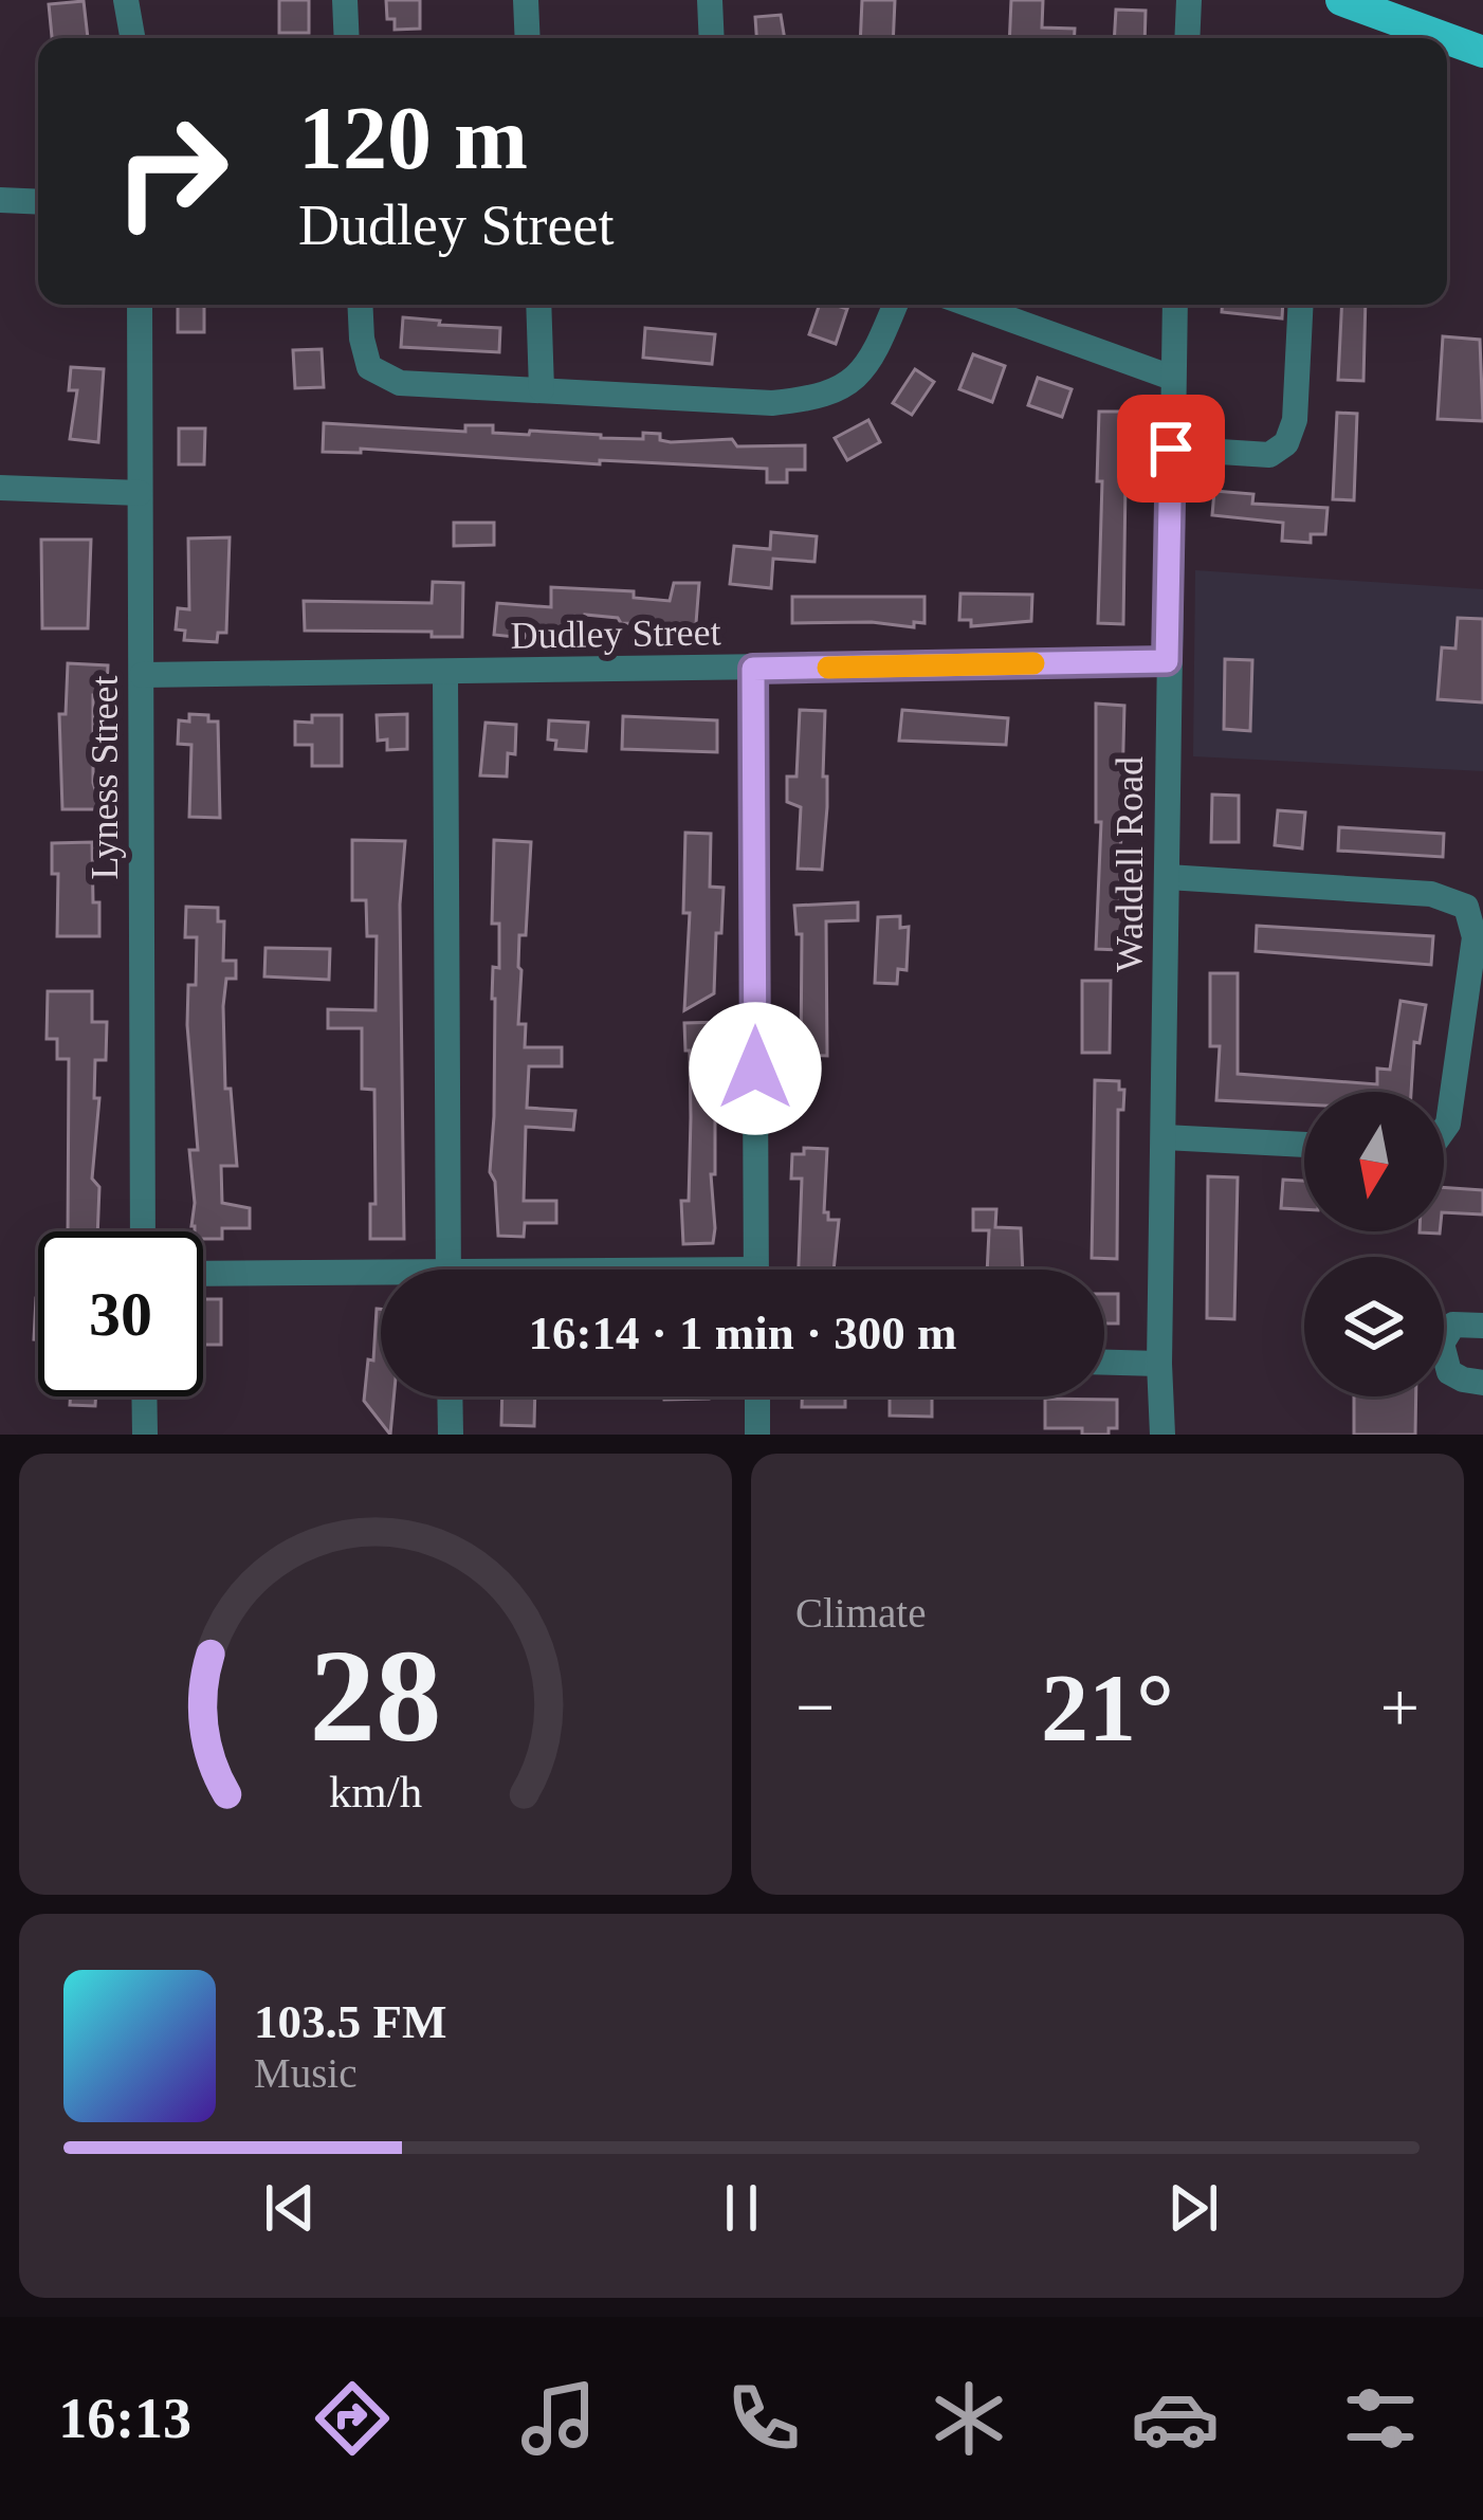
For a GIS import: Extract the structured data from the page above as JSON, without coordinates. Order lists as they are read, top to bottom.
{
  "streets": {
    "street": ["Dudley Street", "Lyness Street", "Waddell Road"]
  },
  "crossings": [
    ["Dudley Street", "Lyness Street"],
    ["Dudley Street", "Waddell Road"]
  ],
  "north": "bottom",
  "page": {
    "turn": ["120 m", "Dudley Street"],
    "limit": "30",
    "trip": "16:14 · 1 min · 300 m",
    "tile": "Climate",
    "heat": ["−", "21°", "+"],
    "song": ["103.5 FM", "Music"],
    "tabs": "16:13",
    "gauge": ["28", "km/h"]
  }
}
